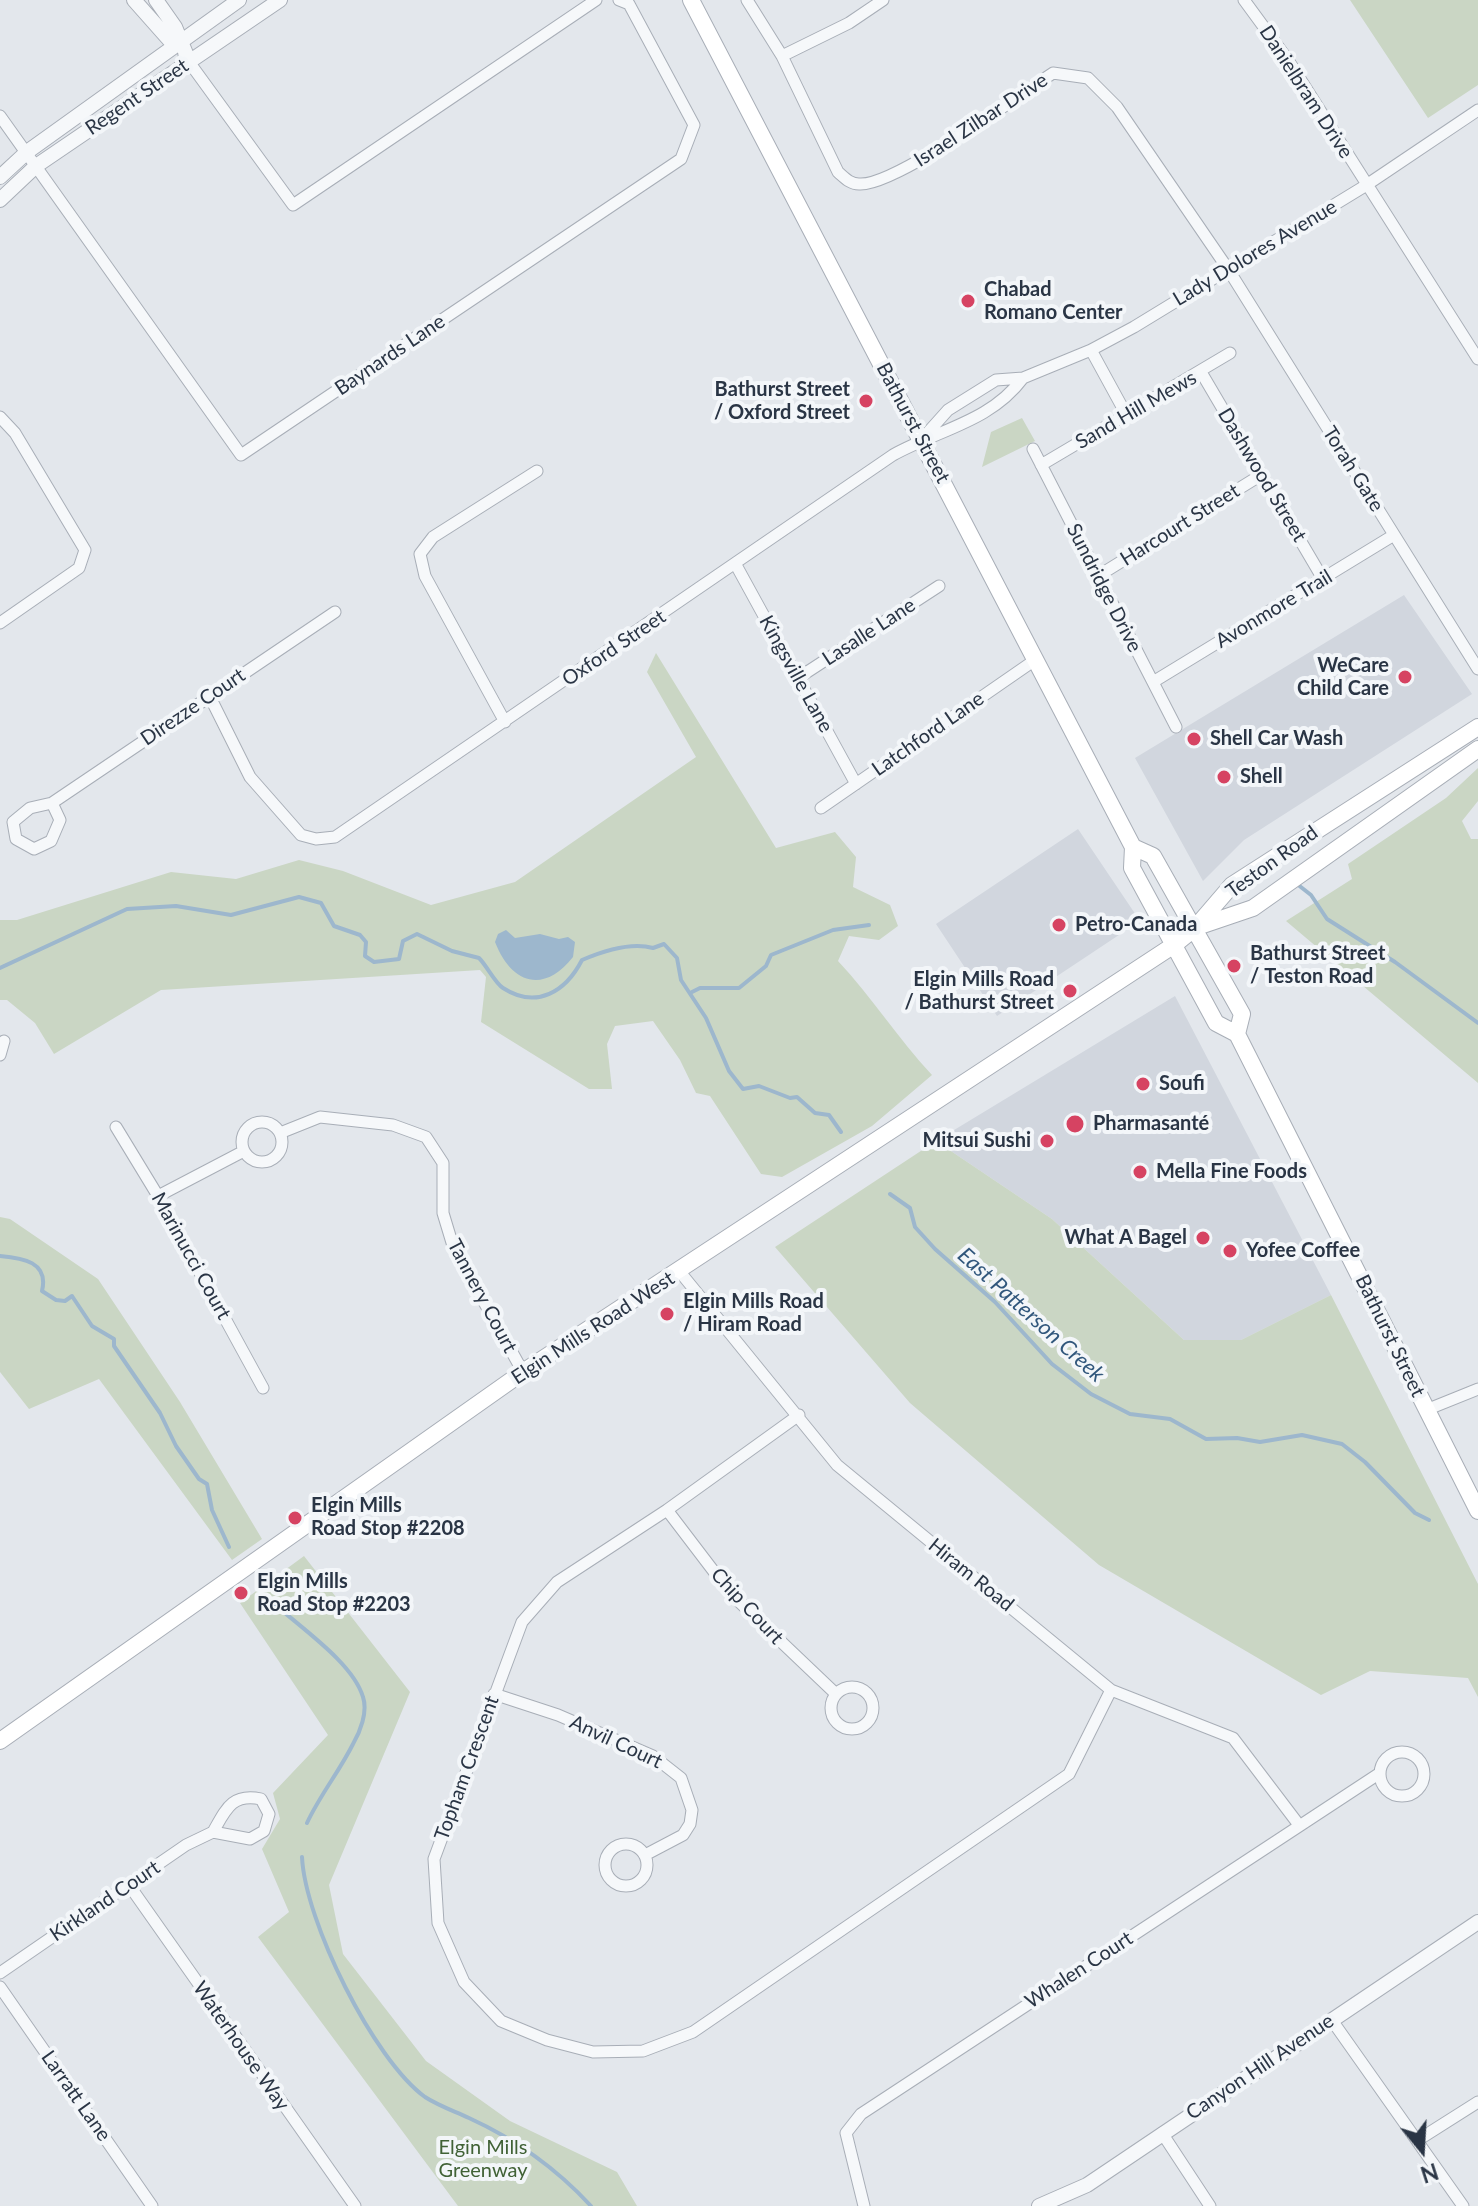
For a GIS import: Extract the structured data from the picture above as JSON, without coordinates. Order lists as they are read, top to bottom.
{
  "streets": {
    "main road": ["Bathurst Street", "Teston Road", "Elgin Mills Road West"],
    "street": [
      "Danielbram Drive",
      "Regent Street",
      "Israel Zilbar Drive",
      "Lady Dolores Avenue",
      "Baynards Lane",
      "Sand Hill Mews",
      "Torah Gate",
      "Dashwood Street",
      "Harcourt Street",
      "Sundridge Drive",
      "Avonmore Trail",
      "Lasalle Lane",
      "Oxford Street",
      "Kingsville Lane",
      "Direzze Court",
      "Latchford Lane",
      "Marinucci Court",
      "Tannery Court",
      "Hiram Road",
      "Chip Court",
      "Anvil Court",
      "Topham Crescent",
      "Kirkland Court",
      "Whalen Court",
      "Waterhouse Way",
      "Canyon Hill Avenue",
      "Larratt Lane"
    ]
  },
  "crossings": [
    ["Danielbram Drive", "Lady Dolores Avenue"],
    ["Regent Street", "Baynards Lane"],
    ["Israel Zilbar Drive", "Lady Dolores Avenue"],
    ["Israel Zilbar Drive", "Torah Gate"],
    ["Lady Dolores Avenue", "Bathurst Street"],
    ["Lady Dolores Avenue", "Torah Gate"],
    ["Lady Dolores Avenue", "Oxford Street"],
    ["Sand Hill Mews", "Dashwood Street"],
    ["Sand Hill Mews", "Sundridge Drive"],
    ["Bathurst Street", "Oxford Street"],
    ["Bathurst Street", "Latchford Lane"],
    ["Bathurst Street", "Teston Road"],
    ["Bathurst Street", "Elgin Mills Road West"],
    ["Torah Gate", "Avonmore Trail"],
    ["Dashwood Street", "Harcourt Street"],
    ["Dashwood Street", "Avonmore Trail"],
    ["Harcourt Street", "Sundridge Drive"],
    ["Sundridge Drive", "Avonmore Trail"],
    ["Lasalle Lane", "Kingsville Lane"],
    ["Oxford Street", "Kingsville Lane"],
    ["Oxford Street", "Direzze Court"],
    ["Kingsville Lane", "Latchford Lane"],
    ["Teston Road", "Elgin Mills Road West"],
    ["Marinucci Court", "Tannery Court"],
    ["Tannery Court", "Elgin Mills Road West"],
    ["Elgin Mills Road West", "Hiram Road"],
    ["Hiram Road", "Topham Crescent"],
    ["Hiram Road", "Whalen Court"],
    ["Chip Court", "Topham Crescent"],
    ["Anvil Court", "Topham Crescent"],
    ["Kirkland Court", "Waterhouse Way"]
  ],
  "water": ["East Patterson Creek"],
  "parks": ["Elgin Mills Greenway"],
  "places": [
    "Chabad Romano Center",
    "Bathurst Street / Oxford Street",
    "WeCare Child Care",
    "Shell Car Wash",
    "Shell",
    "Petro-Canada",
    "Bathurst Street / Teston Road",
    "Elgin Mills Road / Bathurst Street",
    "Soufi",
    "Pharmasanté",
    "Mitsui Sushi",
    "Mella Fine Foods",
    "What A Bagel",
    "Yofee Coffee",
    "Elgin Mills Road / Hiram Road",
    "Elgin Mills Road Stop #2208",
    "Elgin Mills Road Stop #2203"
  ],
  "north": "bottom"
}
